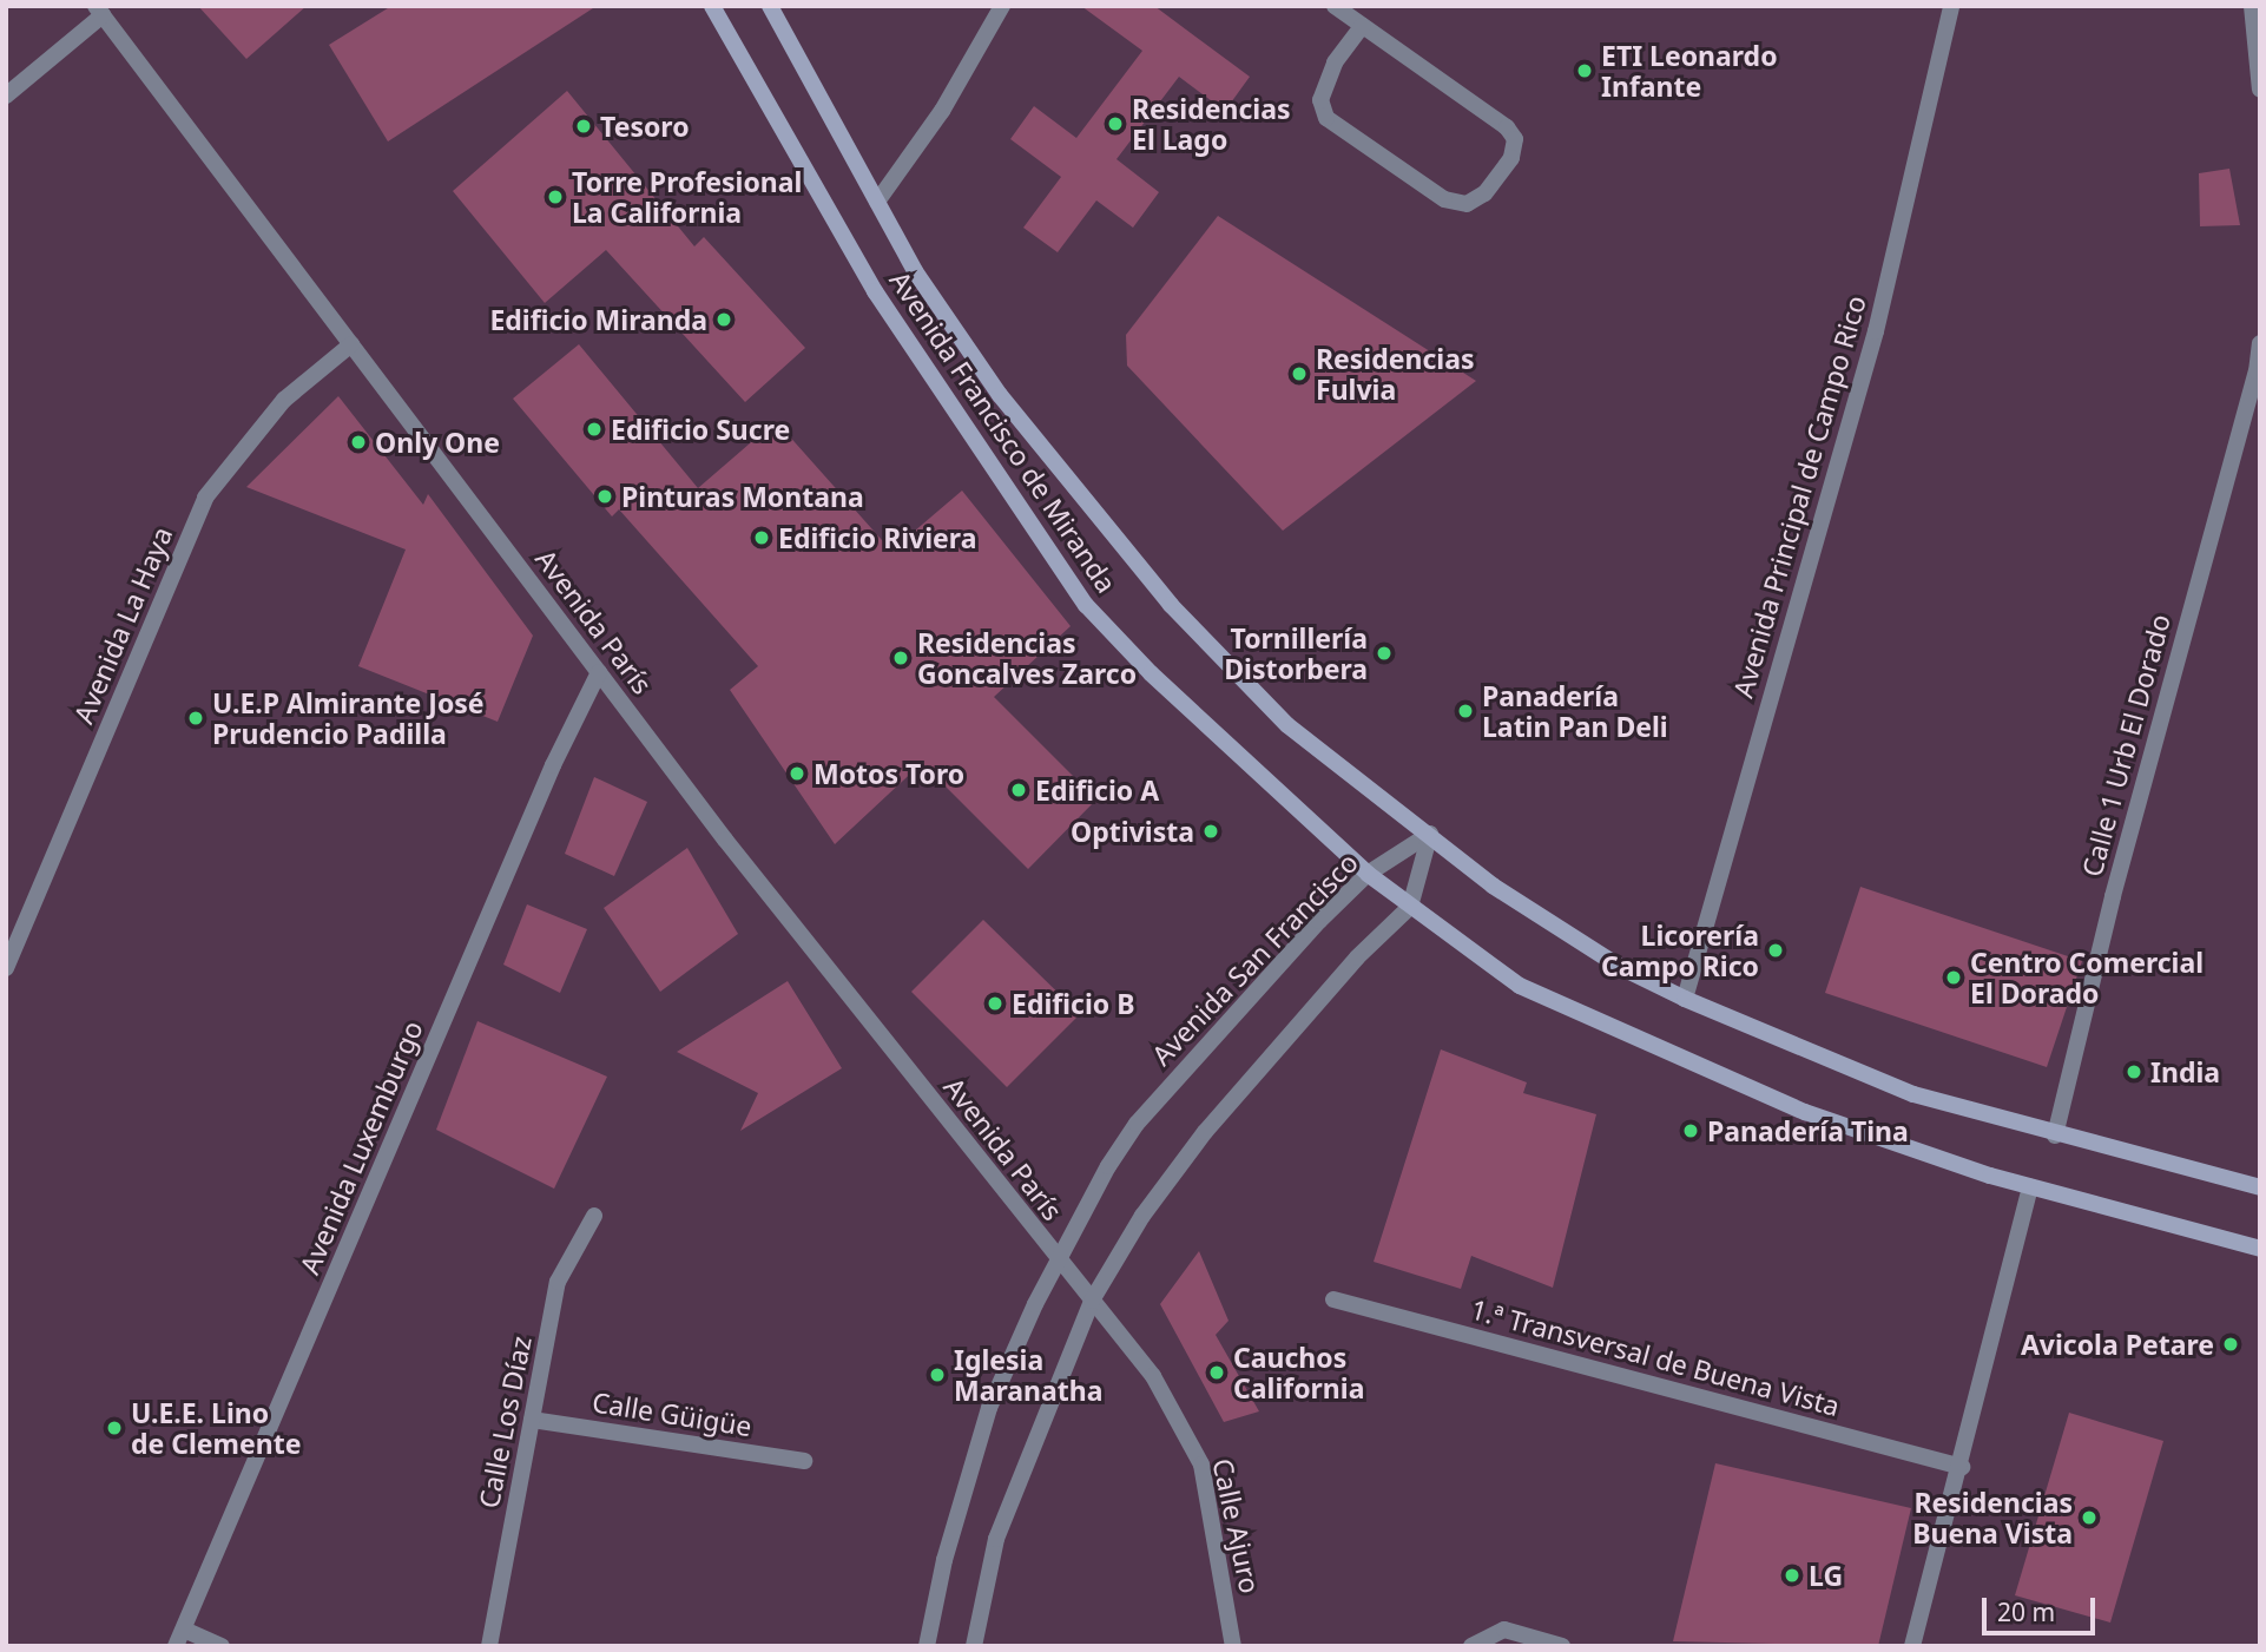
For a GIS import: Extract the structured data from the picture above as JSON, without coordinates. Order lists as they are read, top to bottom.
{
  "streets": {
    "main road": ["Avenida Francisco de Miranda"],
    "street": [
      "Avenida Principal de Campo Rico",
      "Avenida París",
      "Avenida La Haya",
      "Calle 1 Urb El Dorado",
      "Avenida San Francisco",
      "Avenida Luxemburgo",
      "1.ª Transversal de Buena Vista",
      "Calle Güigüe",
      "Calle Los Díaz",
      "Calle Ajuro"
    ]
  },
  "crossings": [
    ["Avenida Francisco de Miranda", "Avenida Principal de Campo Rico"],
    ["Avenida Francisco de Miranda", "Calle 1 Urb El Dorado"],
    ["Avenida Francisco de Miranda", "Avenida San Francisco"],
    ["Avenida París", "Avenida La Haya"],
    ["Avenida París", "Avenida San Francisco"],
    ["Avenida París", "Avenida Luxemburgo"],
    ["Avenida París", "Calle Ajuro"],
    ["Calle Güigüe", "Calle Los Díaz"]
  ],
  "places": [
    "ETI Leonardo Infante",
    "Residencias El Lago",
    "Tesoro",
    "Torre Profesional La California",
    "Edificio Miranda",
    "Residencias Fulvia",
    "Edificio Sucre",
    "Only One",
    "Pinturas Montana",
    "Edificio Riviera",
    "Tornillería Distorbera",
    "Residencias Goncalves Zarco",
    "Panadería Latin Pan Deli",
    "U.E.P Almirante José Prudencio Padilla",
    "Motos Toro",
    "Edificio A",
    "Optivista",
    "Licorería Campo Rico",
    "Centro Comercial El Dorado",
    "Edificio B",
    "India",
    "Panadería Tina",
    "Avicola Petare",
    "Cauchos California",
    "Iglesia Maranatha",
    "U.E.E. Lino de Clemente",
    "Residencias Buena Vista",
    "LG"
  ],
  "scale_bar": "20 m"
}
